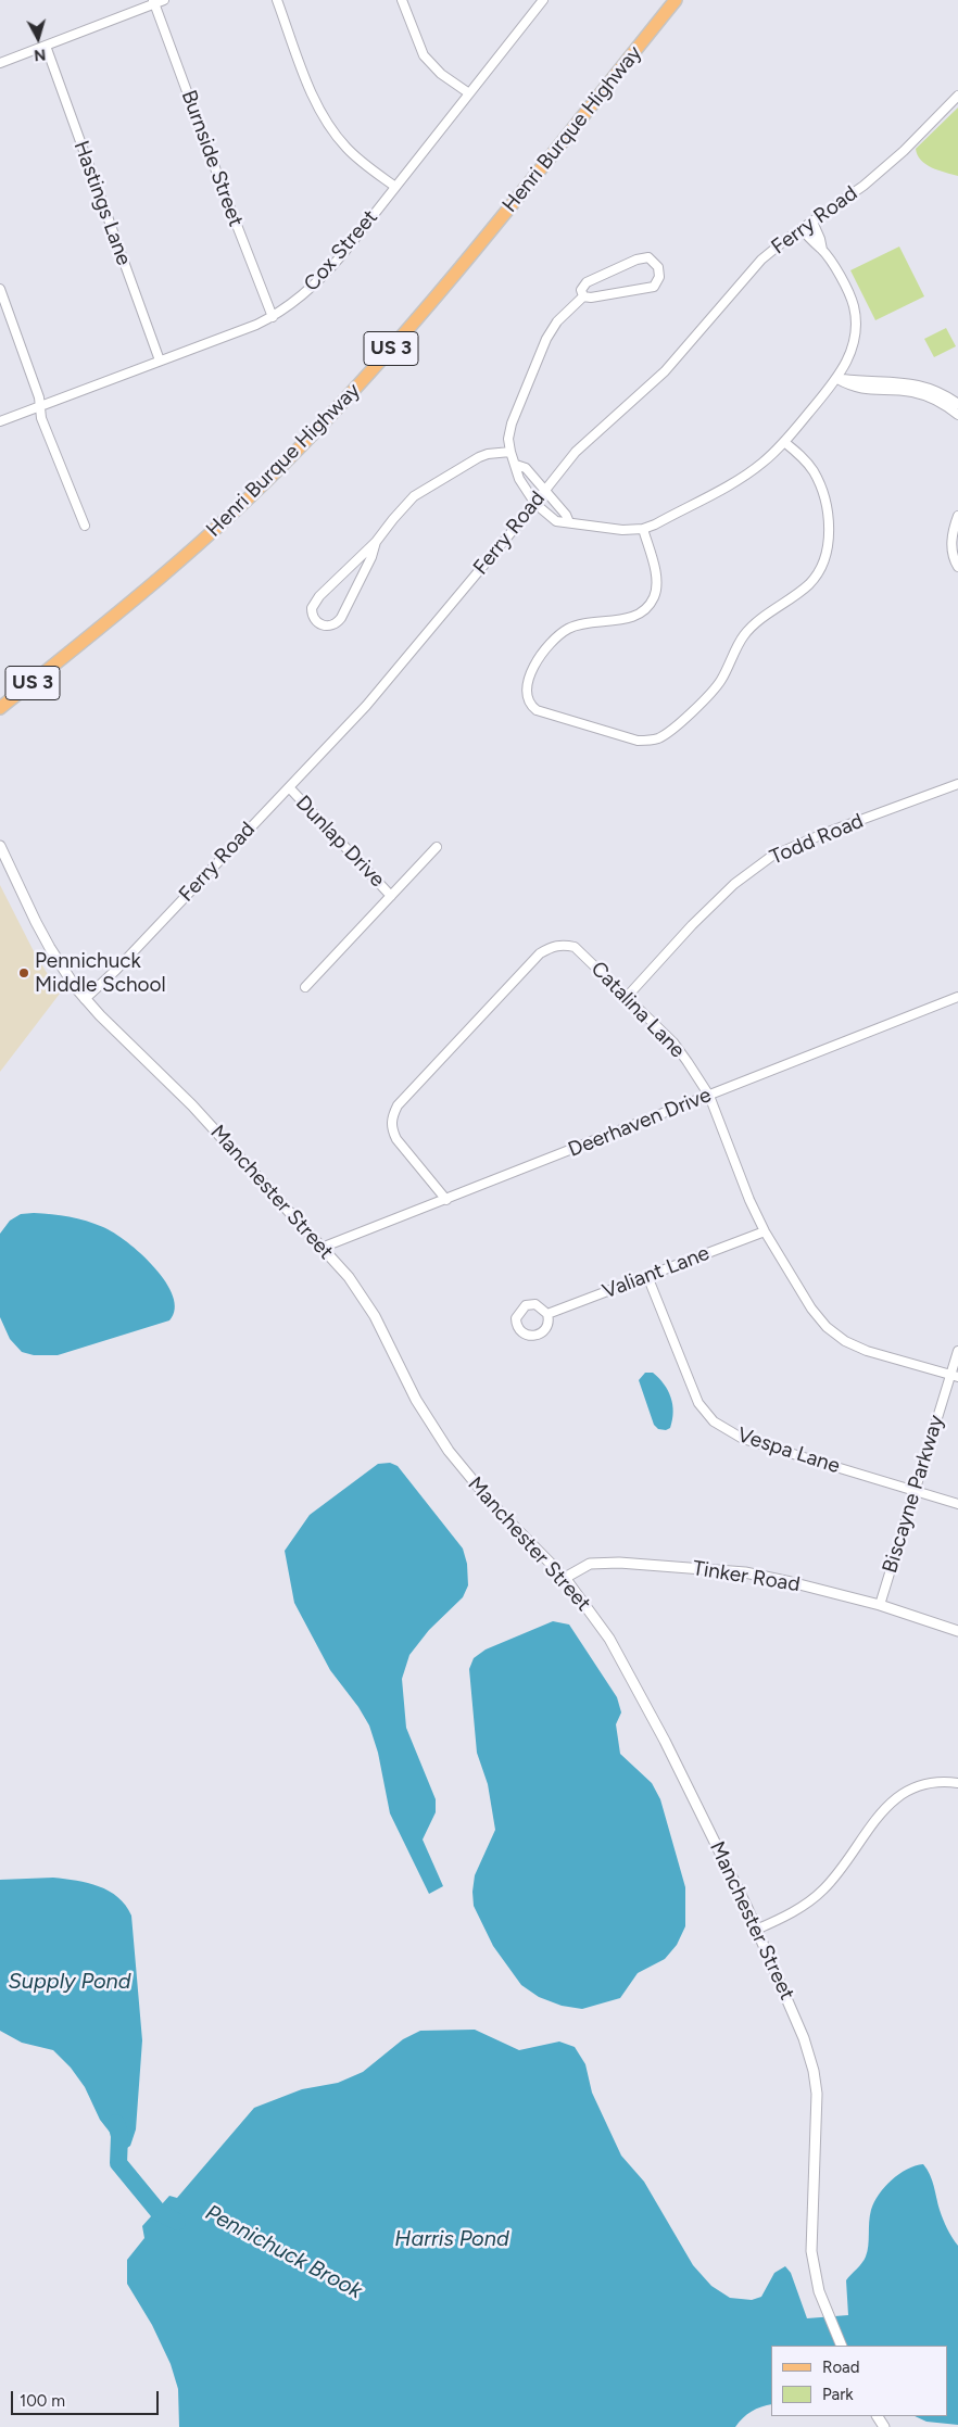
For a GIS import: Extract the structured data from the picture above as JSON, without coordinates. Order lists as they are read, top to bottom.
{
  "streets": {
    "main road": ["Henri Burque Highway", "US 3"],
    "street": [
      "Burnside Street",
      "Hastings Lane",
      "Ferry Road",
      "Cox Street",
      "Todd Road",
      "Dunlap Drive",
      "Catalina Lane",
      "Deerhaven Drive",
      "Manchester Street",
      "Valiant Lane",
      "Vespa Lane",
      "Biscayne Parkway",
      "Tinker Road"
    ]
  },
  "crossings": [
    ["Burnside Street", "Cox Street"],
    ["Hastings Lane", "Cox Street"],
    ["Ferry Road", "Dunlap Drive"],
    ["Ferry Road", "Manchester Street"],
    ["Todd Road", "Catalina Lane"],
    ["Catalina Lane", "Deerhaven Drive"],
    ["Catalina Lane", "Valiant Lane"],
    ["Catalina Lane", "Biscayne Parkway"],
    ["Deerhaven Drive", "Manchester Street"],
    ["Manchester Street", "Tinker Road"],
    ["Valiant Lane", "Vespa Lane"],
    ["Vespa Lane", "Biscayne Parkway"],
    ["Biscayne Parkway", "Tinker Road"]
  ],
  "water": ["Supply Pond", "Harris Pond", "Pennichuck Brook"],
  "places": ["Pennichuck Middle School"],
  "legend": ["Road", "Park"],
  "scale_bar": "100 m",
  "north": "bottom"
}
